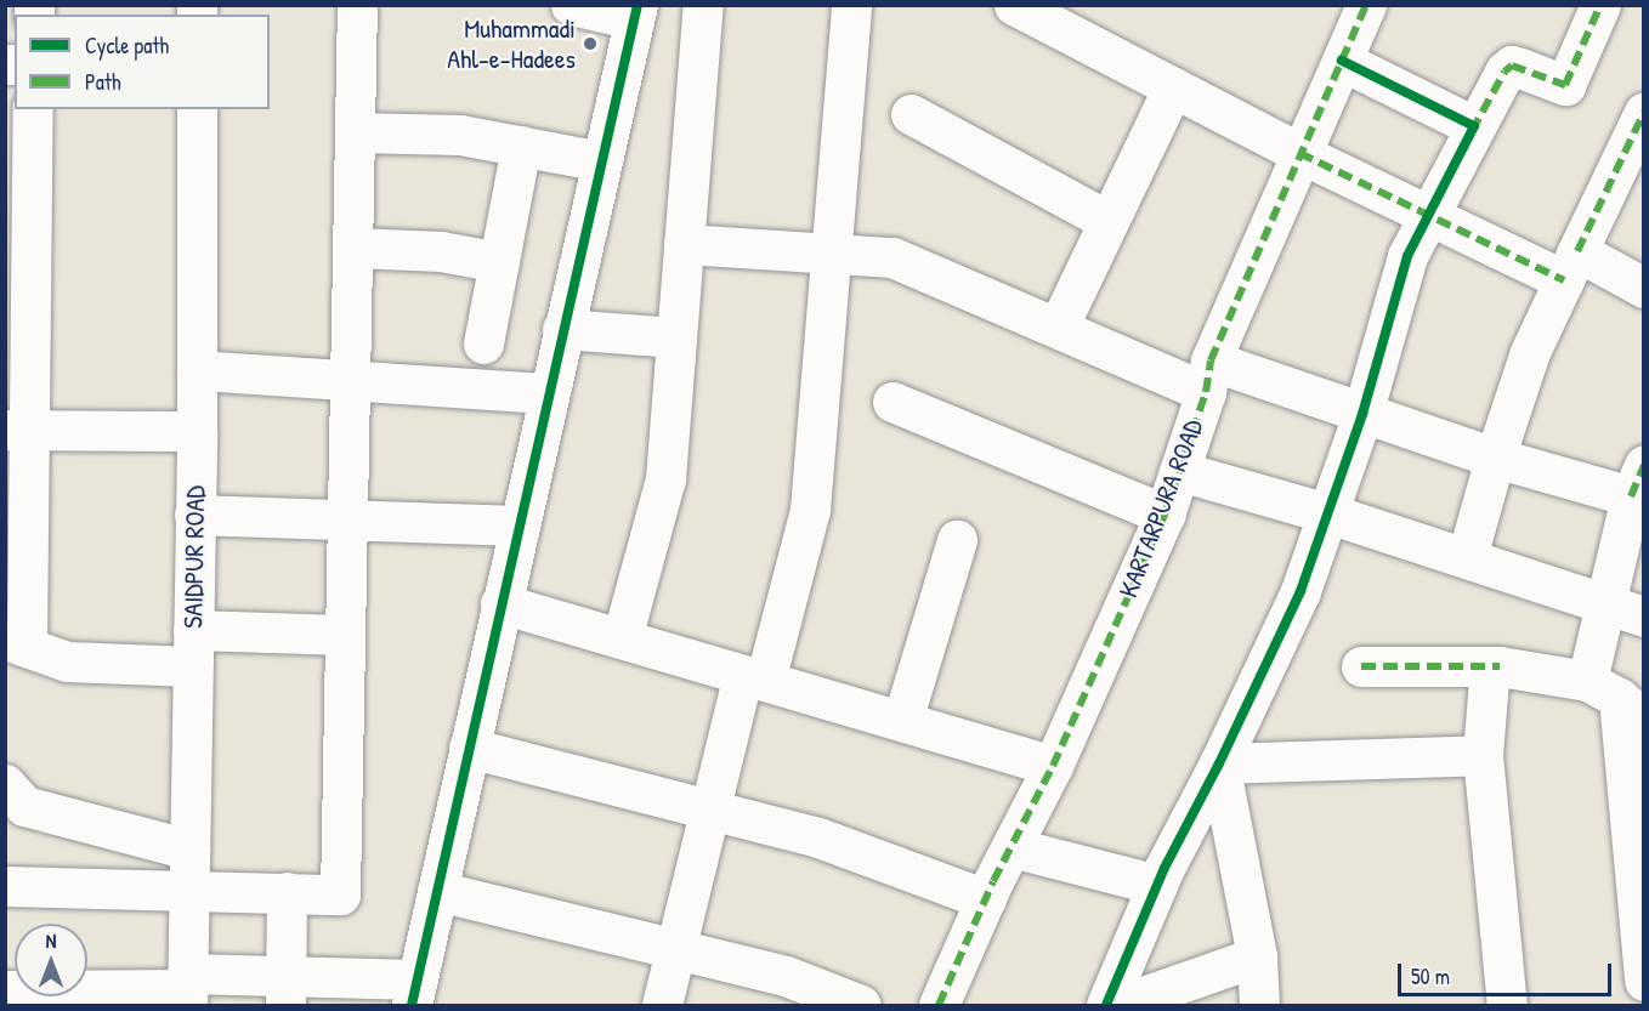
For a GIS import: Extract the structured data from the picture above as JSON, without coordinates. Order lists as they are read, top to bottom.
{
  "streets": {
    "street": ["KARTARPURA ROAD", "SAIDPUR ROAD"]
  },
  "places": ["Muhammadi Ahl-e-Hadees"],
  "legend": ["Cycle path", "Path"],
  "scale_bar": "50 m",
  "north": "top"
}
